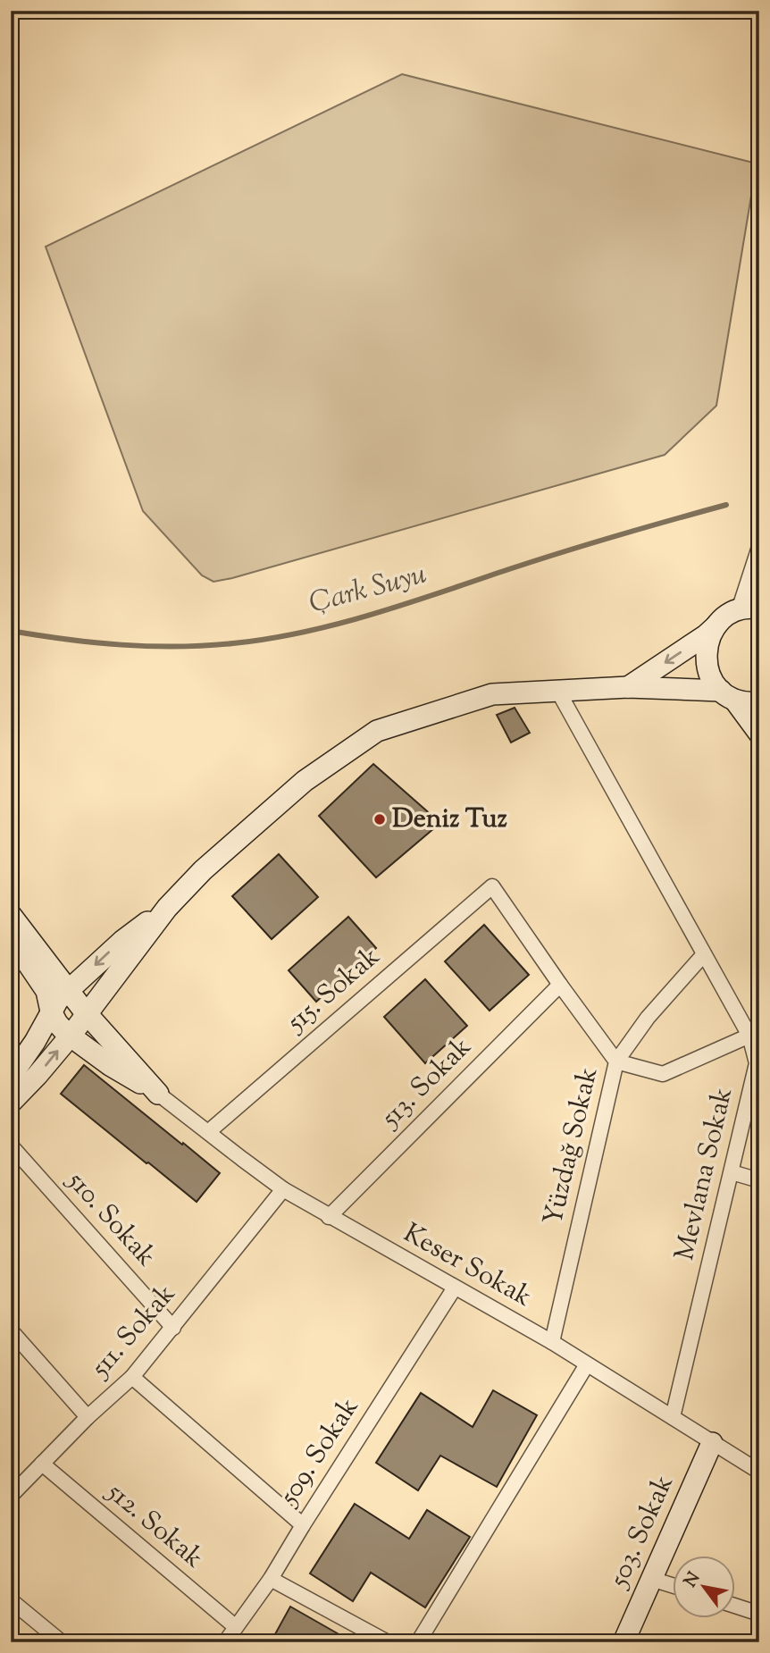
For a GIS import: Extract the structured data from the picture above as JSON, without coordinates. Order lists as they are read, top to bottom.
{
  "streets": {
    "street": [
      "515. Sokak",
      "513. Sokak",
      "Yüzdağ Sokak",
      "Mevlana Sokak",
      "510. Sokak",
      "Keser Sokak",
      "511. Sokak",
      "509. Sokak",
      "512. Sokak",
      "503. Sokak"
    ]
  },
  "crossings": [
    ["515. Sokak", "Yüzdağ Sokak"],
    ["515. Sokak", "Keser Sokak"],
    ["513. Sokak", "Yüzdağ Sokak"],
    ["513. Sokak", "Keser Sokak"],
    ["Yüzdağ Sokak", "Keser Sokak"],
    ["Mevlana Sokak", "Keser Sokak"],
    ["510. Sokak", "511. Sokak"],
    ["Keser Sokak", "511. Sokak"],
    ["Keser Sokak", "509. Sokak"],
    ["Keser Sokak", "503. Sokak"],
    ["511. Sokak", "512. Sokak"],
    ["509. Sokak", "512. Sokak"]
  ],
  "water": ["Çark Suyu"],
  "places": ["Deniz Tuz"],
  "north": "top left"
}
